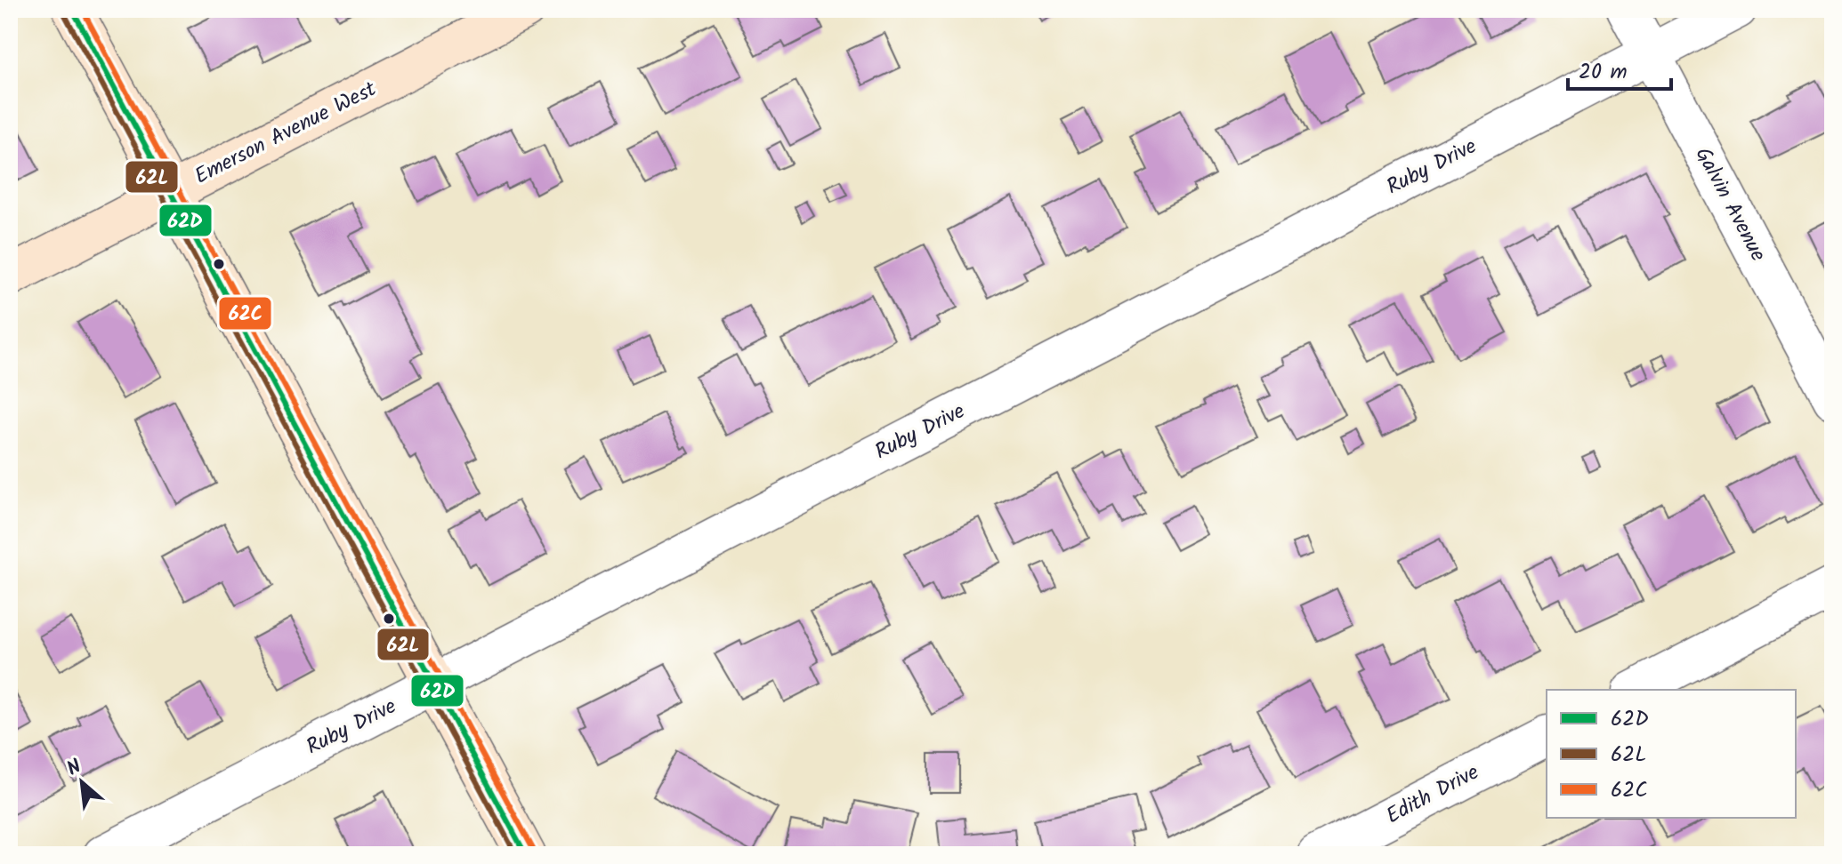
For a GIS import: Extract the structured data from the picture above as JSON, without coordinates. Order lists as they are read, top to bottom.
{
  "streets": {
    "street": [
      "Emerson Avenue West",
      "Ruby Drive",
      "Galvin Avenue",
      "Edith Drive"
    ]
  },
  "crossings": [
    ["Ruby Drive", "Galvin Avenue"]
  ],
  "lines": ["transit line 62D", "transit line 62C", "transit line 62L"],
  "legend": ["62D", "62L", "62C"],
  "scale_bar": "20 m",
  "north": "top left"
}
